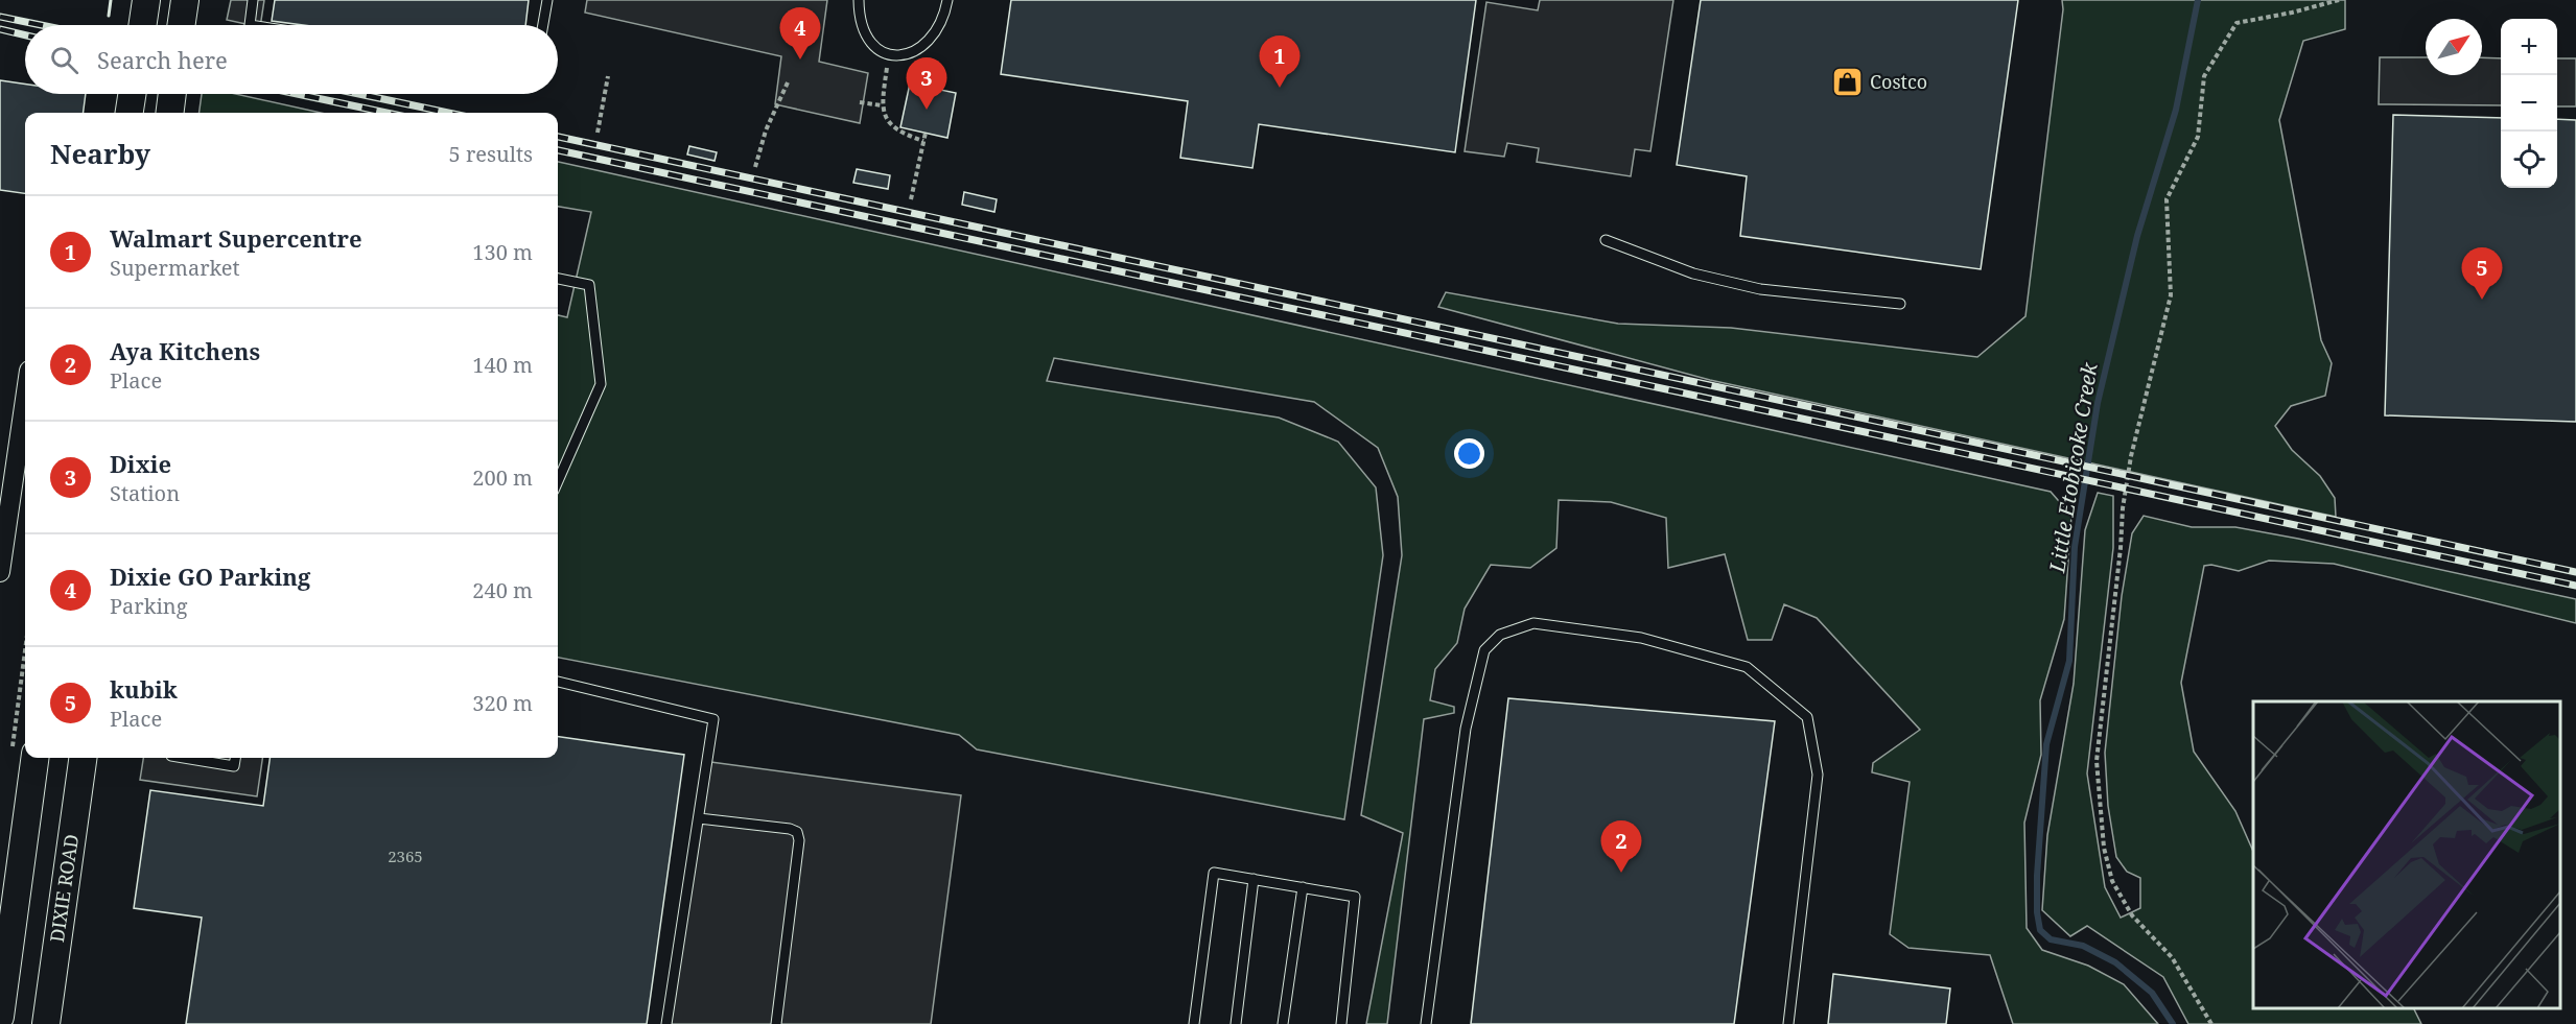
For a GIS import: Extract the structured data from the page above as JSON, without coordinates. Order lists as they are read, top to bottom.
{
  "streets": {
    "main road": ["DIXIE ROAD"]
  },
  "water": ["Little Etobicoke Creek"],
  "places": {
    "shop": ["Costco"]
  },
  "house_numbers": ["2365"],
  "north": "top right",
  "page": {
    "pins": [
      "4",
      "1",
      "3",
      "5",
      "2"
    ],
    "map_buttons": ["+", "−"],
    "search": "Search here",
    "heading": ["Nearby", "5 results"],
    "list": [
      {
        "mark": "1",
        "name": "Walmart Supercentre",
        "note": "Supermarket",
        "value": "130 m"
      },
      {
        "mark": "2",
        "name": "Aya Kitchens",
        "note": "Place",
        "value": "140 m"
      },
      {
        "mark": "3",
        "name": "Dixie",
        "note": "Station",
        "value": "200 m"
      },
      {
        "mark": "4",
        "name": "Dixie GO Parking",
        "note": "Parking",
        "value": "240 m"
      },
      {
        "mark": "5",
        "name": "kubik",
        "note": "Place",
        "value": "320 m"
      }
    ]
  }
}
